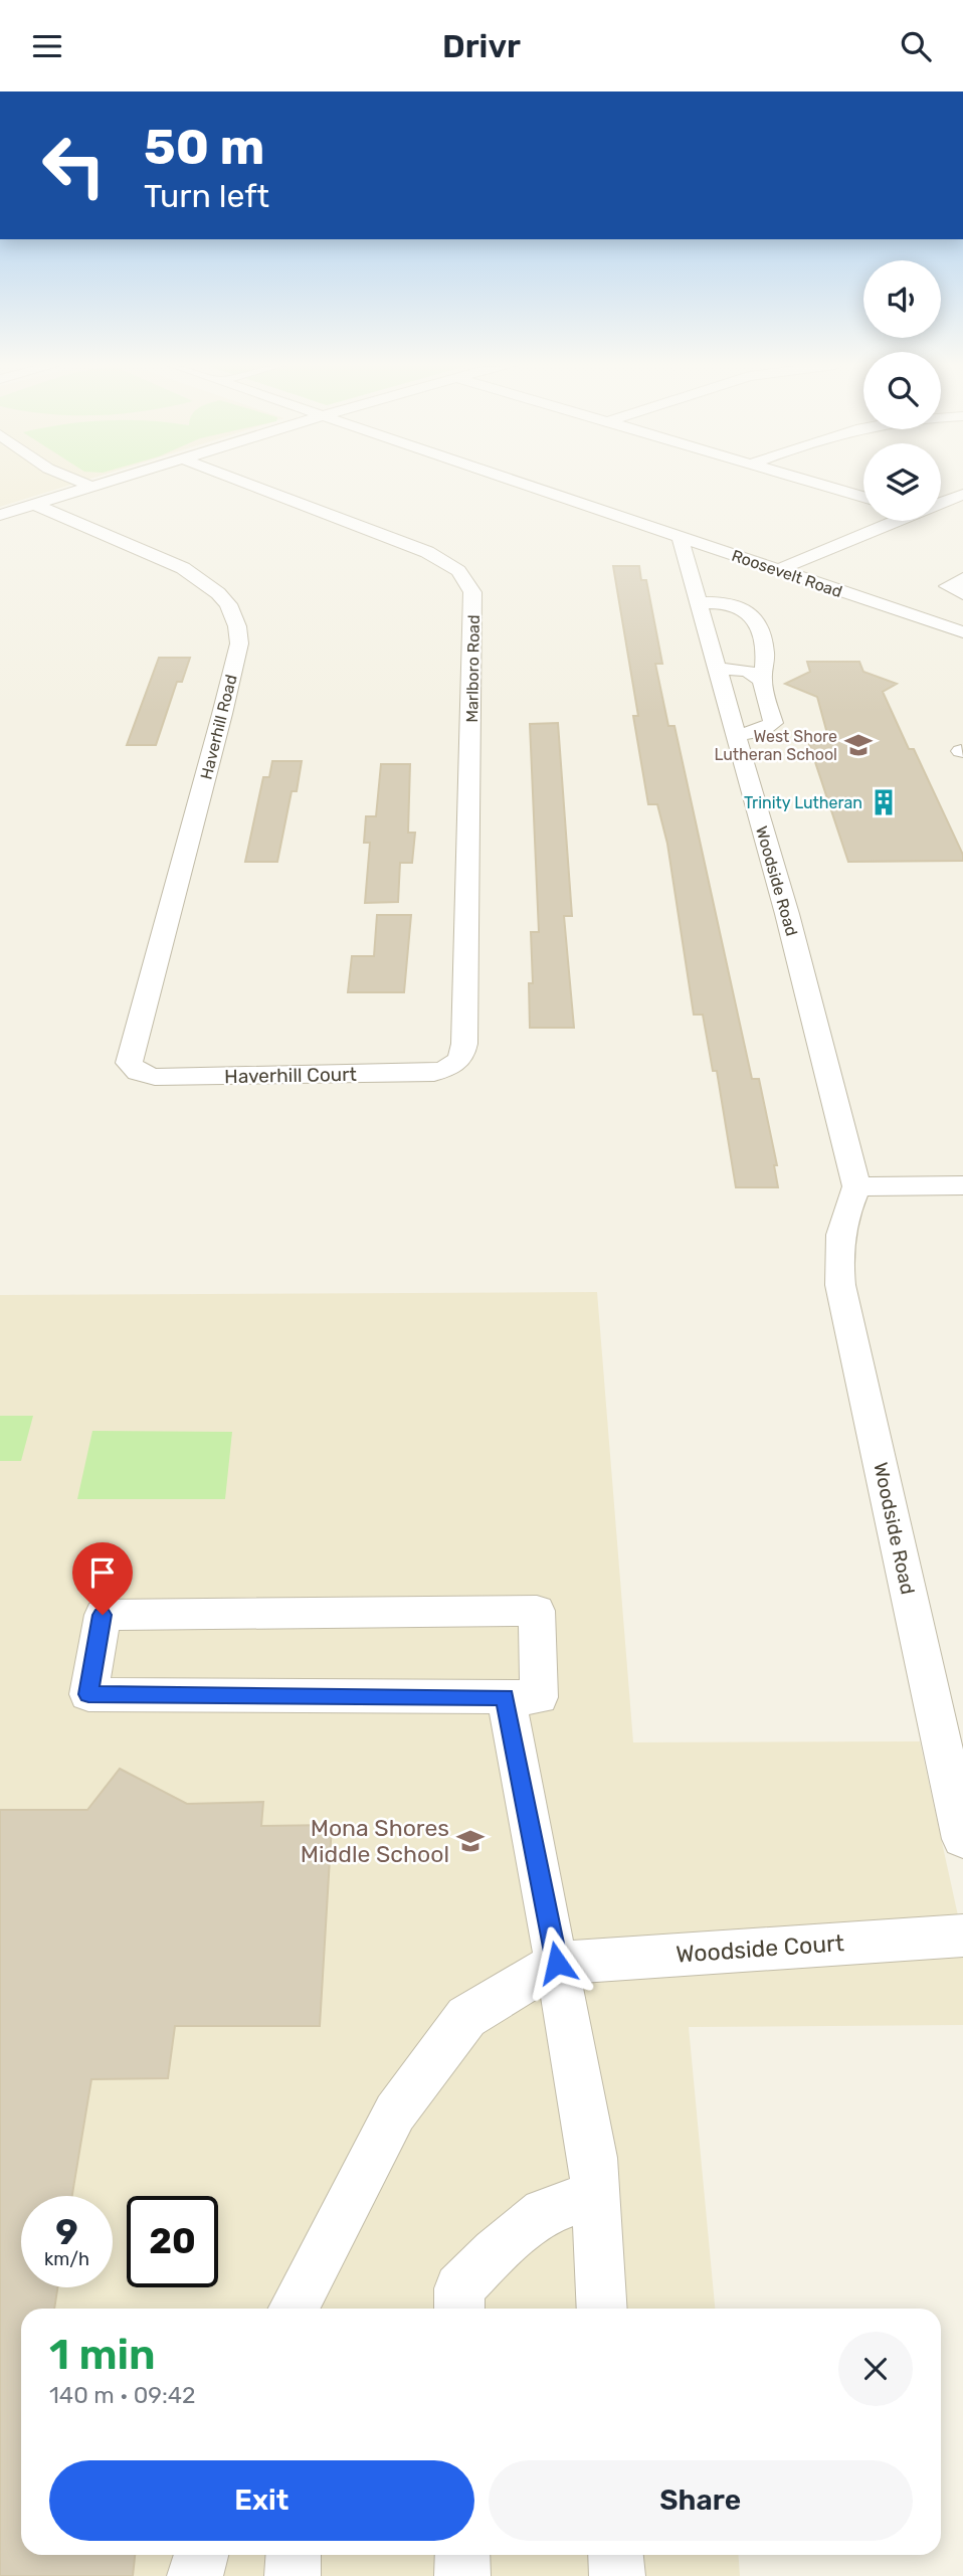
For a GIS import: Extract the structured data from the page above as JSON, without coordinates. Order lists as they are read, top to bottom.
{
  "streets": {
    "street": [
      "Roosevelt Road",
      "Marlboro Road",
      "Haverhill Road",
      "Woodside Road",
      "Haverhill Court",
      "Woodside Court"
    ]
  },
  "crossings": [
    ["Roosevelt Road", "Woodside Road"],
    ["Marlboro Road", "Haverhill Court"],
    ["Haverhill Road", "Haverhill Court"]
  ],
  "places": {
    "school or university": ["West Shore Lutheran School", "Mona Shores Middle School"],
    "building": ["Trinity Lutheran"]
  },
  "page": {
    "header": "Drivr",
    "turn": ["50 m", "Turn left"],
    "speed": "9 km/h",
    "limit": "20",
    "heading": ["1 min", "140 m · 09:42"],
    "buttons": ["Exit", "Share"]
  }
}
